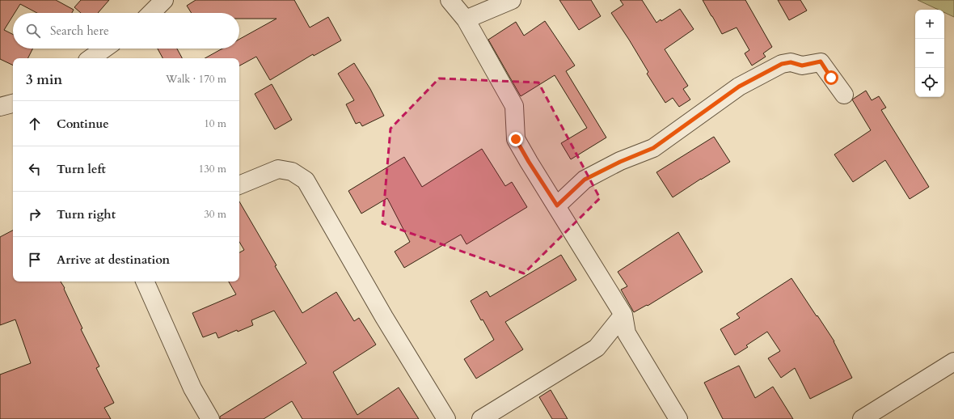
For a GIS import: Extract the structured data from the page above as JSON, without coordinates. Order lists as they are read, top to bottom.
{
  "page": {
    "map_buttons": ["+", "−"],
    "search": "Search here",
    "heading": ["3 min", "Walk · 170 m"],
    "list": [
      ["Continue", "10 m"],
      ["Turn left", "130 m"],
      ["Turn right", "30 m"],
      "Arrive at destination"
    ]
  }
}
